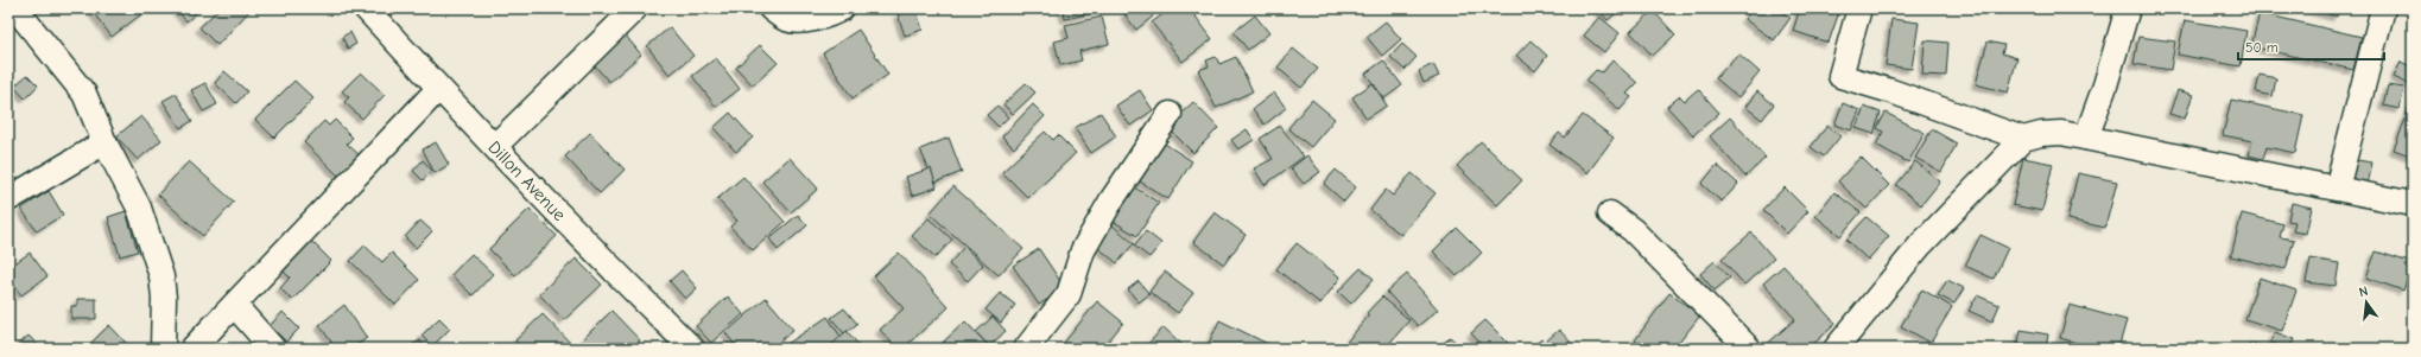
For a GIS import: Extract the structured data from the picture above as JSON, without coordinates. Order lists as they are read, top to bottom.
{
  "streets": {
    "street": ["Dillon Avenue"]
  },
  "scale_bar": "50 m",
  "north": "top"
}
